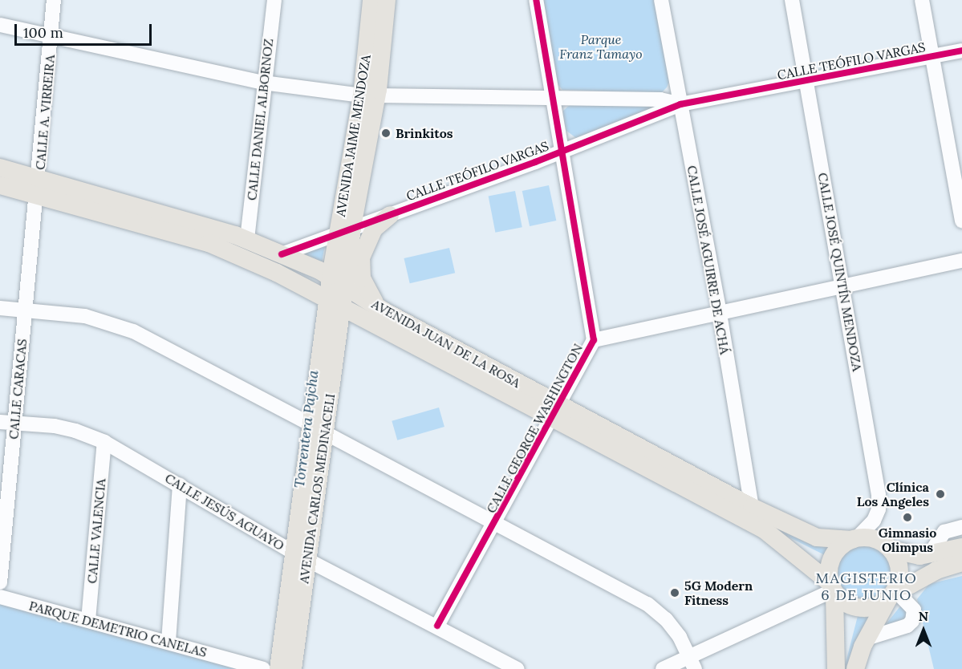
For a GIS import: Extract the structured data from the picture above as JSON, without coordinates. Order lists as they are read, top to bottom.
{
  "streets": {
    "main road": ["AVENIDA JAIME MENDOZA", "AVENIDA JUAN DE LA ROSA", "AVENIDA CARLOS MEDINACELI"],
    "street": [
      "CALLE TEÓFILO VARGAS",
      "CALLE A. VIRREIRA",
      "CALLE DANIEL ALBORNOZ",
      "CALLE JOSÉ AGUIRRE DE ACHÁ",
      "CALLE JOSÉ QUINTÍN MENDOZA",
      "CALLE CARACAS",
      "CALLE GEORGE WASHINGTON",
      "CALLE JESÚS AGUAYO",
      "CALLE VALENCIA",
      "PARQUE DEMETRIO CANELAS"
    ]
  },
  "crossings": [
    ["CALLE TEÓFILO VARGAS", "AVENIDA JAIME MENDOZA"],
    ["CALLE TEÓFILO VARGAS", "CALLE JOSÉ AGUIRRE DE ACHÁ"],
    ["CALLE TEÓFILO VARGAS", "CALLE JOSÉ QUINTÍN MENDOZA"],
    ["CALLE TEÓFILO VARGAS", "AVENIDA JUAN DE LA ROSA"],
    ["CALLE TEÓFILO VARGAS", "CALLE GEORGE WASHINGTON"],
    ["CALLE A. VIRREIRA", "AVENIDA JUAN DE LA ROSA"],
    ["CALLE A. VIRREIRA", "CALLE CARACAS"],
    ["CALLE DANIEL ALBORNOZ", "AVENIDA JUAN DE LA ROSA"],
    ["AVENIDA JAIME MENDOZA", "AVENIDA JUAN DE LA ROSA"],
    ["AVENIDA JAIME MENDOZA", "AVENIDA CARLOS MEDINACELI"],
    ["CALLE JOSÉ AGUIRRE DE ACHÁ", "AVENIDA JUAN DE LA ROSA"],
    ["CALLE JOSÉ QUINTÍN MENDOZA", "AVENIDA JUAN DE LA ROSA"],
    ["AVENIDA JUAN DE LA ROSA", "CALLE CARACAS"],
    ["AVENIDA JUAN DE LA ROSA", "CALLE GEORGE WASHINGTON"],
    ["AVENIDA JUAN DE LA ROSA", "AVENIDA CARLOS MEDINACELI"],
    ["CALLE CARACAS", "CALLE JESÚS AGUAYO"],
    ["CALLE GEORGE WASHINGTON", "CALLE JESÚS AGUAYO"],
    ["AVENIDA CARLOS MEDINACELI", "CALLE JESÚS AGUAYO"],
    ["CALLE JESÚS AGUAYO", "CALLE VALENCIA"],
    ["CALLE VALENCIA", "PARQUE DEMETRIO CANELAS"]
  ],
  "districts": ["MAGISTERIO 6 DE JUNIO"],
  "water": ["Torrentera Pajcha"],
  "parks": ["Parque Franz Tamayo"],
  "places": [
    "Brinkitos",
    "Clínica Los Angeles",
    "Gimnasio Olimpus",
    "5G Modern Fitness"
  ],
  "scale_bar": "100 m",
  "north": "top"
}
